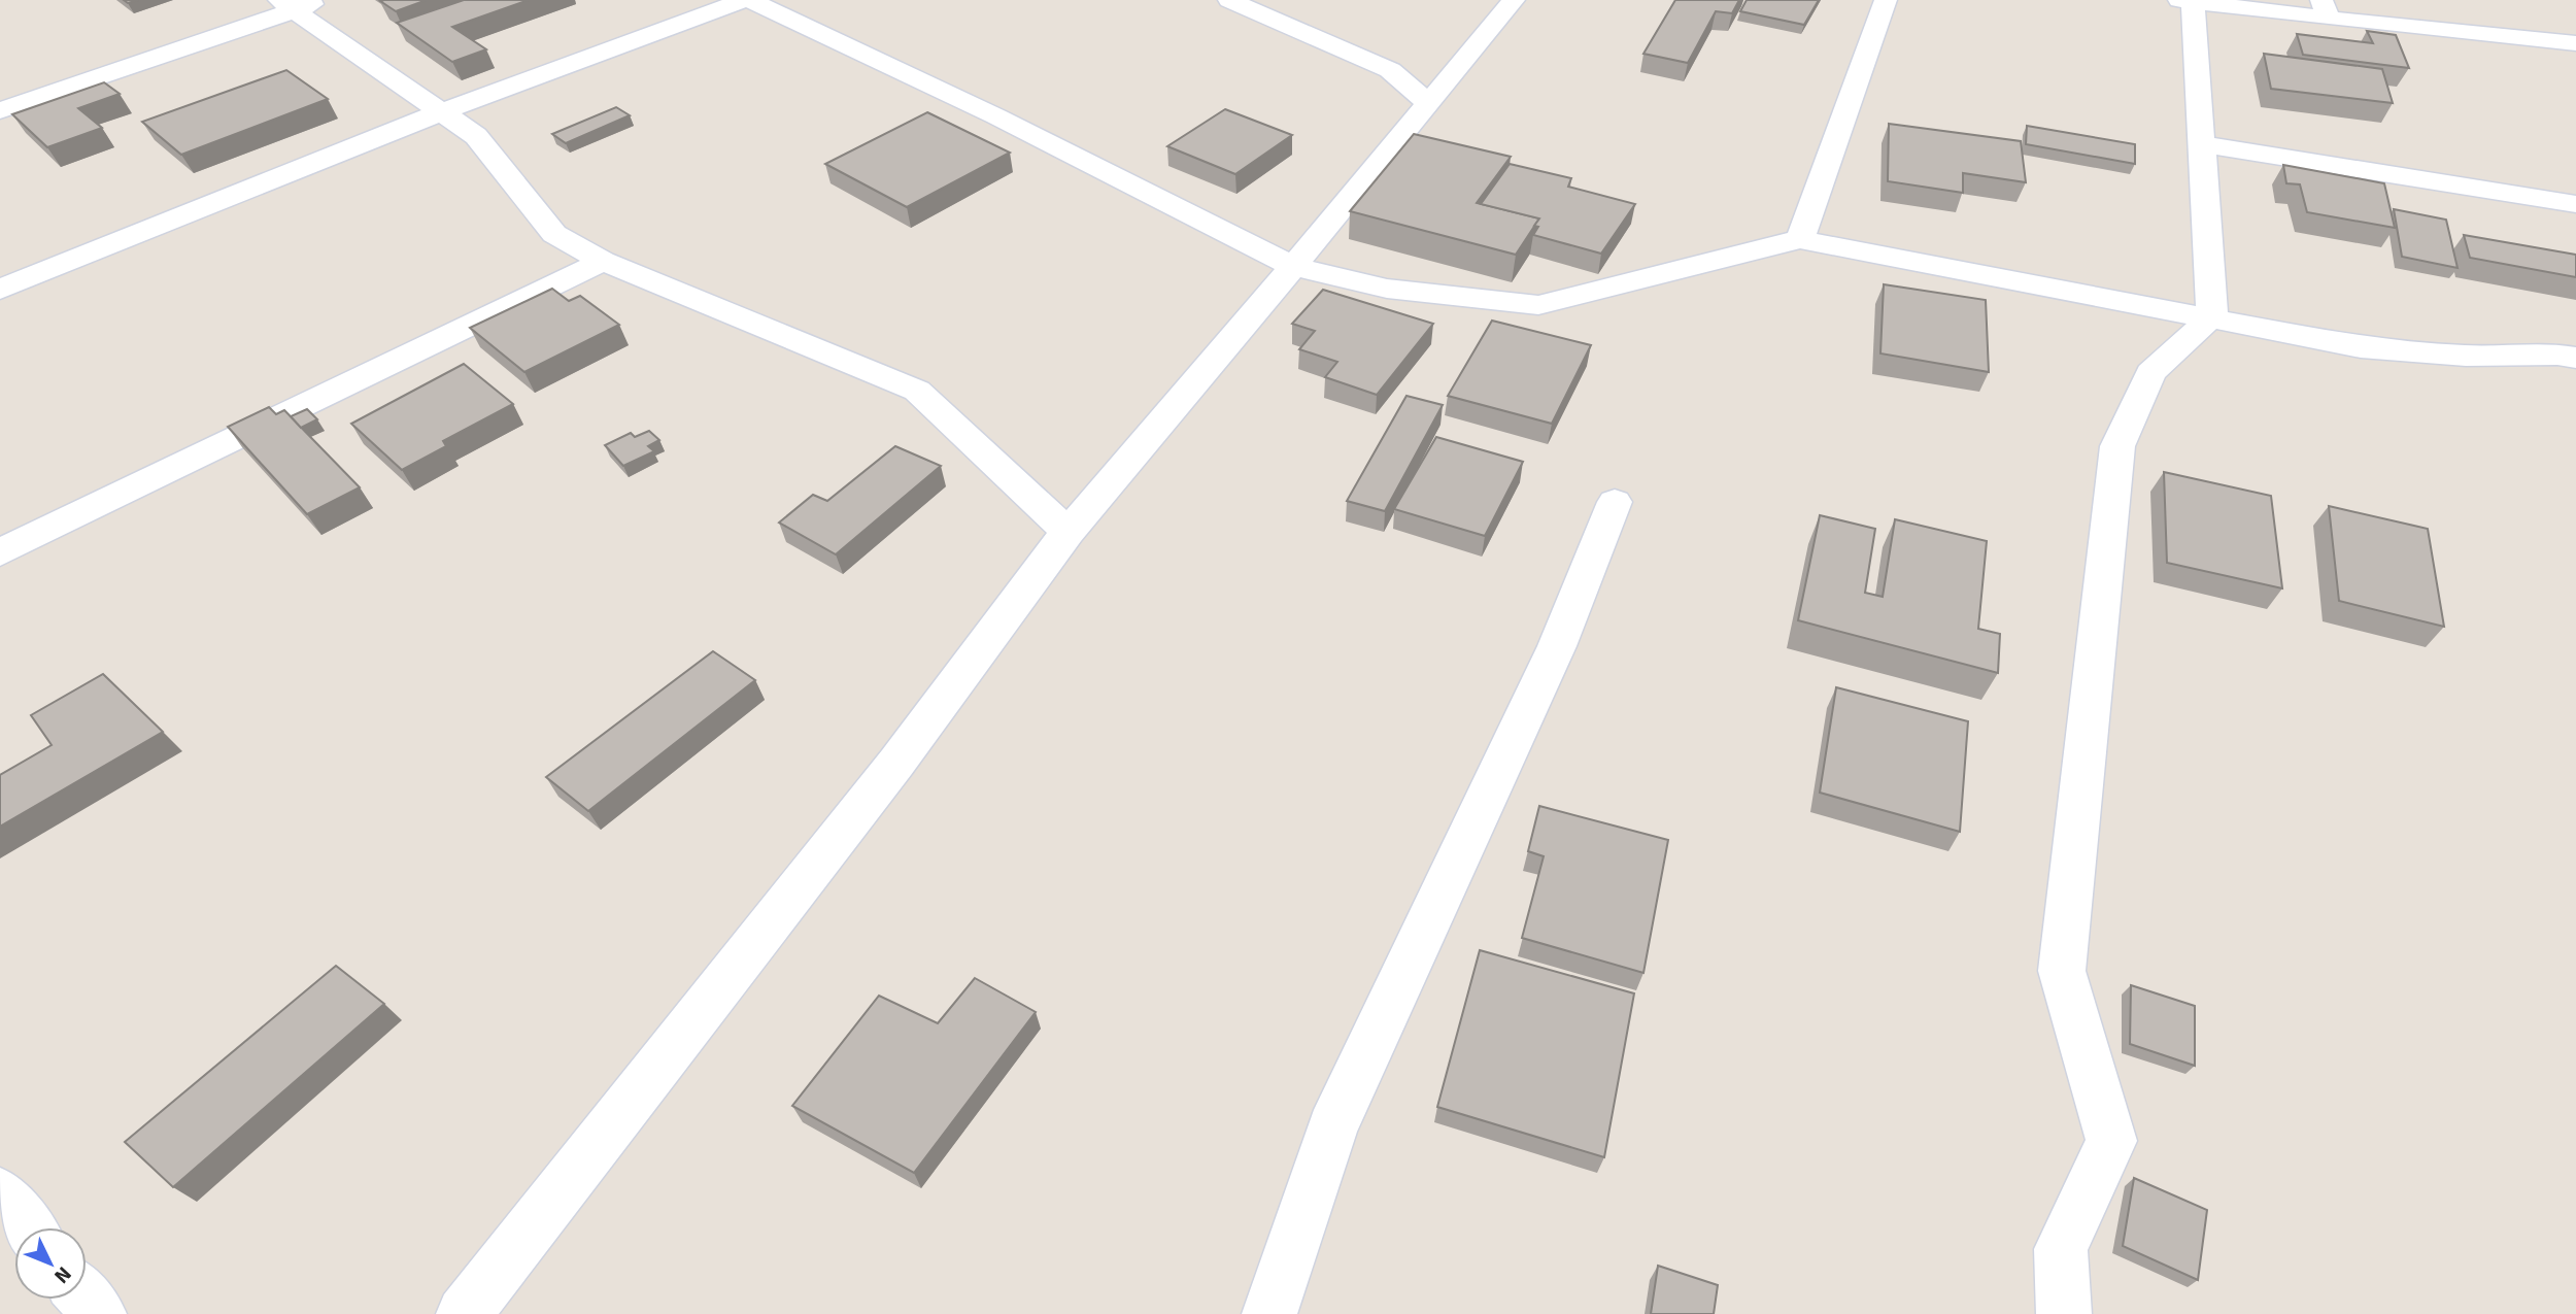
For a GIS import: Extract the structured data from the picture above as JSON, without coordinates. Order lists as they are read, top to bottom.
{
  "north": "bottom right"
}
